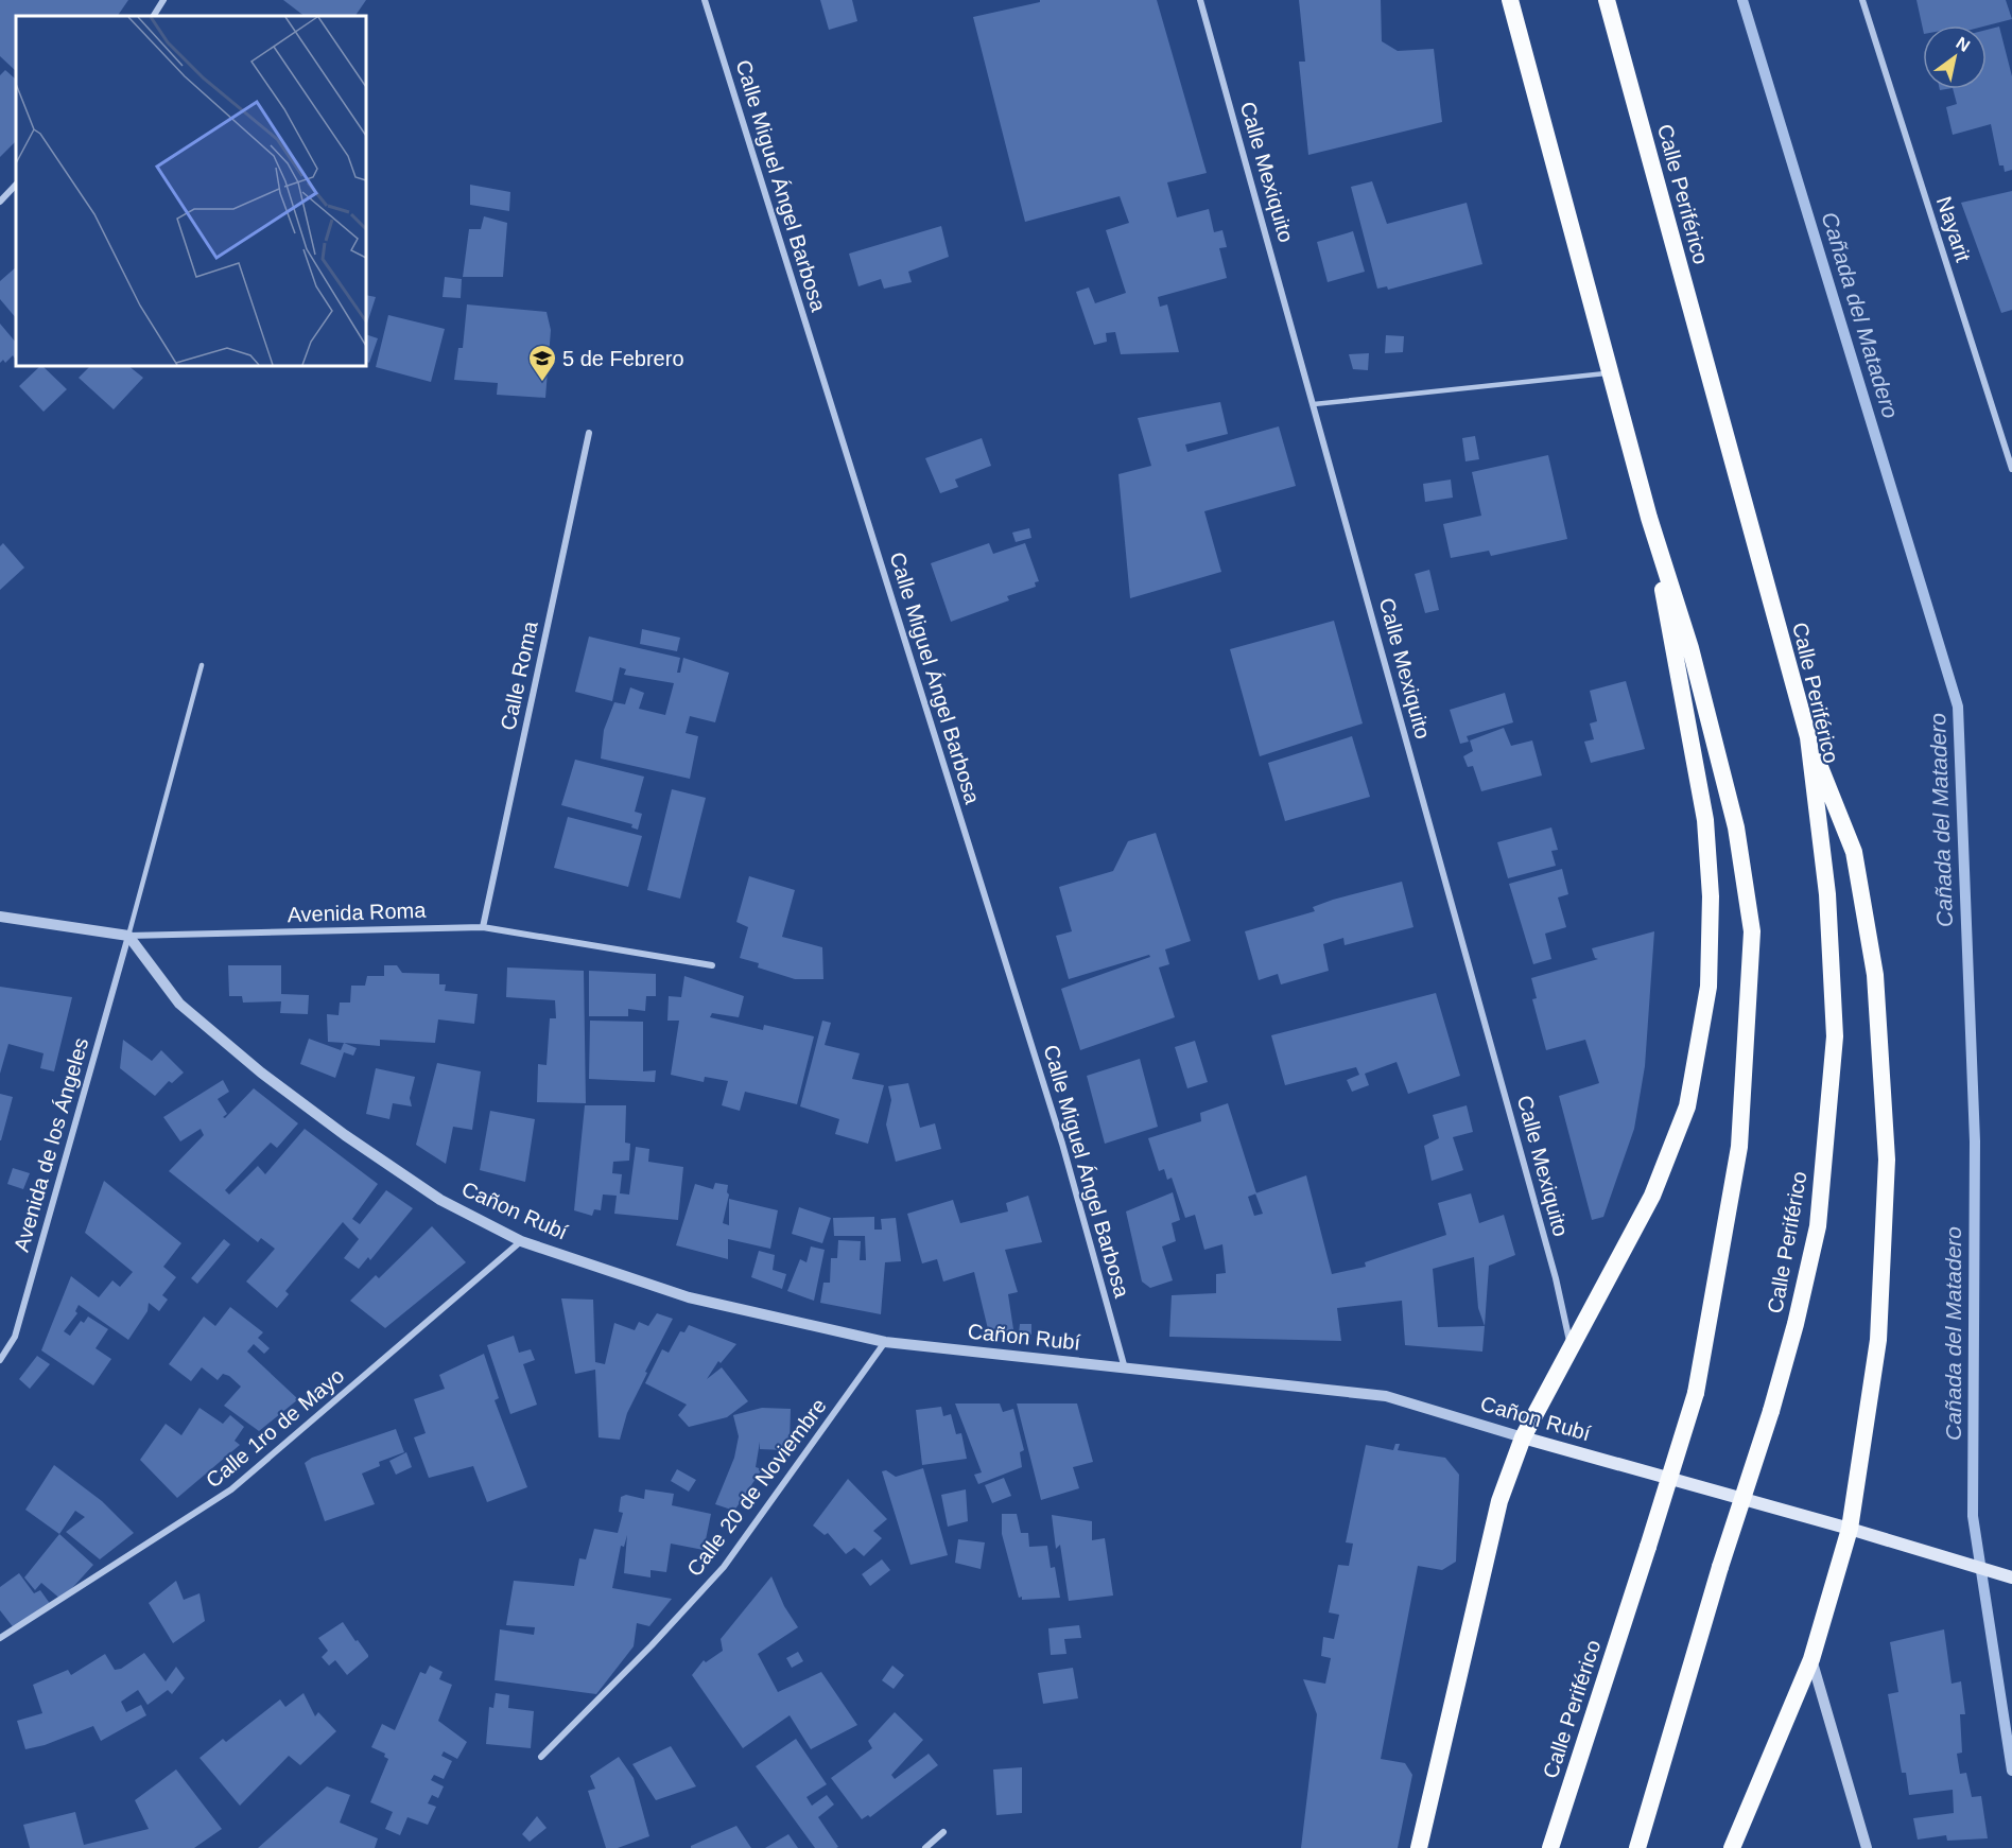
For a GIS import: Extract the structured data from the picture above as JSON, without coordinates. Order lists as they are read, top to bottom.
{
  "streets": {
    "highway": ["Calle Periférico"],
    "main road": ["Cañon Rubí"],
    "street": [
      "Calle Mexiquito",
      "Calle Miguel Ángel Barbosa",
      "Nayarit",
      "Calle Roma",
      "Avenida Roma",
      "Avenida de los Ángeles",
      "Calle 1ro de Mayo",
      "Calle 20 de Noviembre"
    ]
  },
  "crossings": [
    ["Calle Miguel Ángel Barbosa", "Cañon Rubí"],
    ["Calle Roma", "Avenida Roma"],
    ["Avenida Roma", "Avenida de los Ángeles"],
    ["Avenida Roma", "Cañon Rubí"],
    ["Avenida de los Ángeles", "Cañon Rubí"],
    ["Cañon Rubí", "Calle 1ro de Mayo"],
    ["Cañon Rubí", "Calle 20 de Noviembre"]
  ],
  "water": ["Cañada del Matadero"],
  "places": {
    "school or university": ["5 de Febrero"]
  },
  "north": "top right"
}
